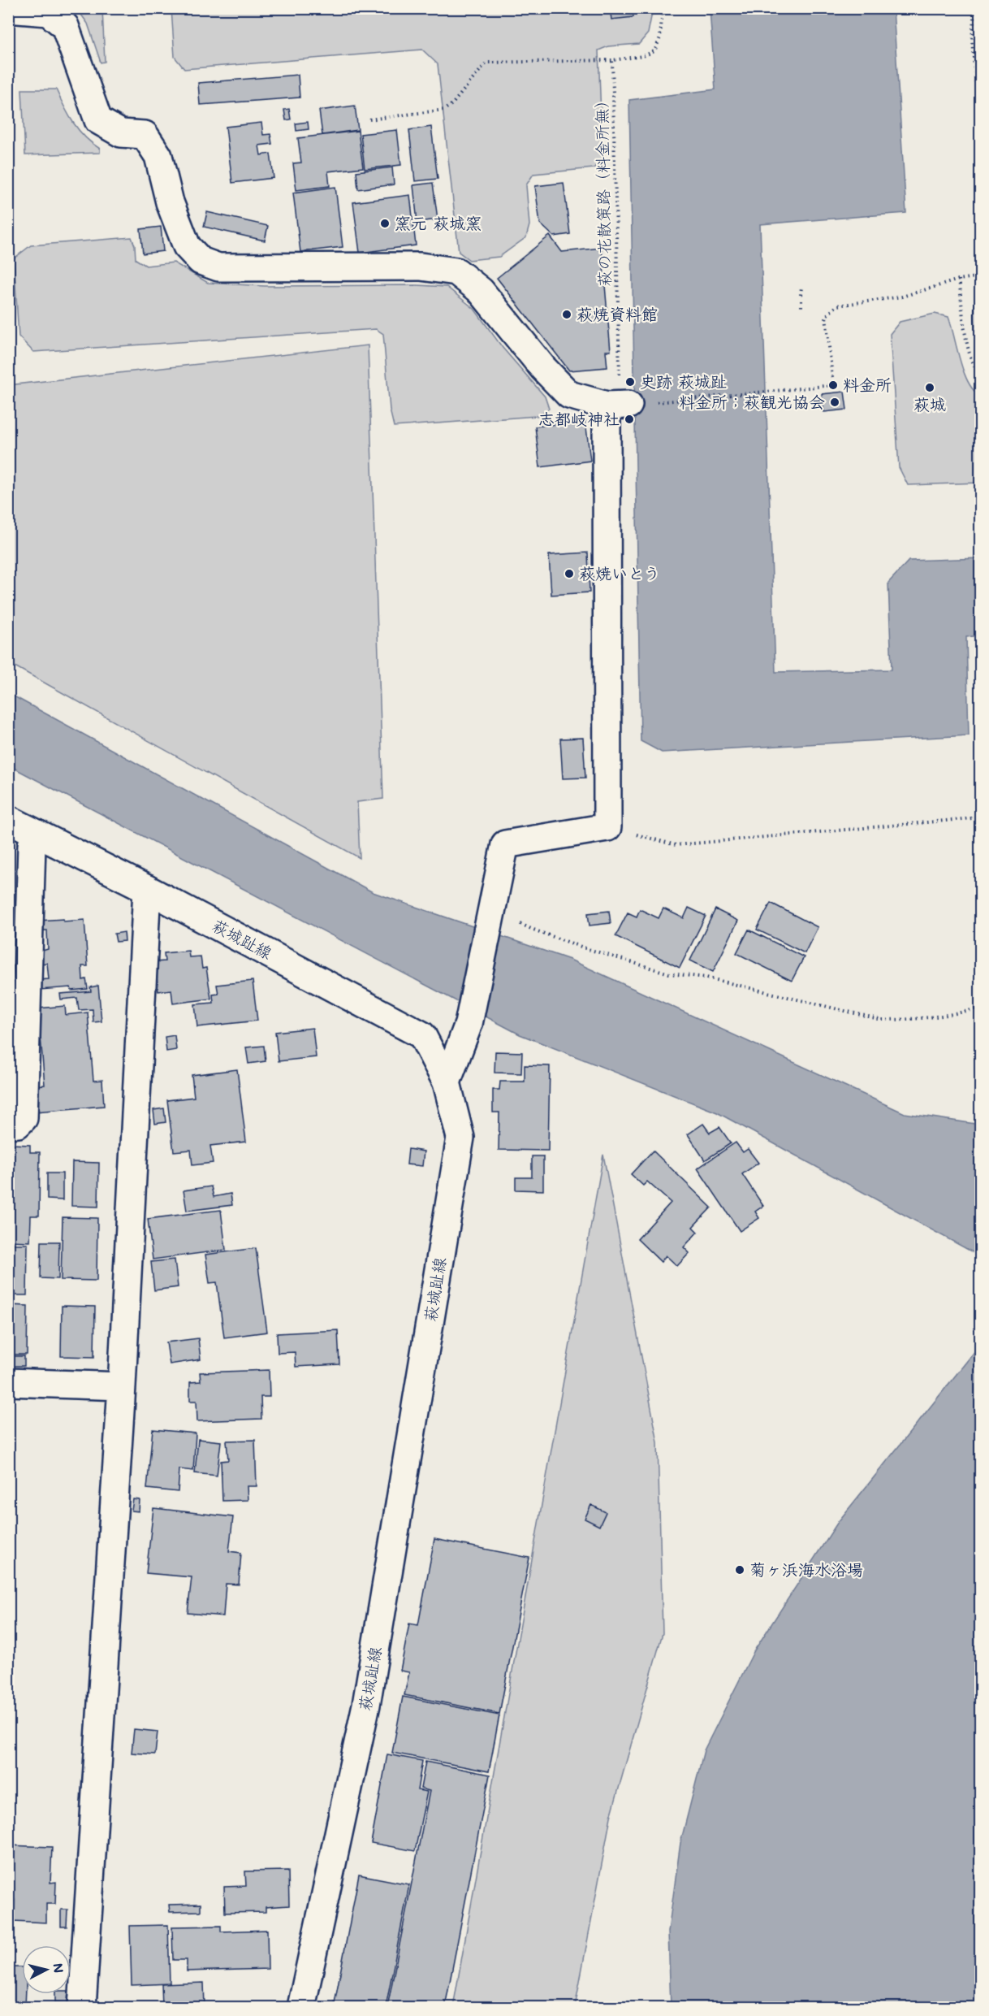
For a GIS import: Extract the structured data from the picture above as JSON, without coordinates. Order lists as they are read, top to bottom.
{
  "streets": {
    "street": ["萩城趾線"],
    "path": ["萩の花散策路（料金所無）"]
  },
  "places": [
    "窯元 萩城窯",
    "萩焼資料館",
    "史跡 萩城趾",
    "料金所",
    "萩城",
    "料金所；萩観光協会",
    "志都岐神社",
    "萩焼いとう",
    "菊ヶ浜海水浴場"
  ],
  "north": "right"
}
